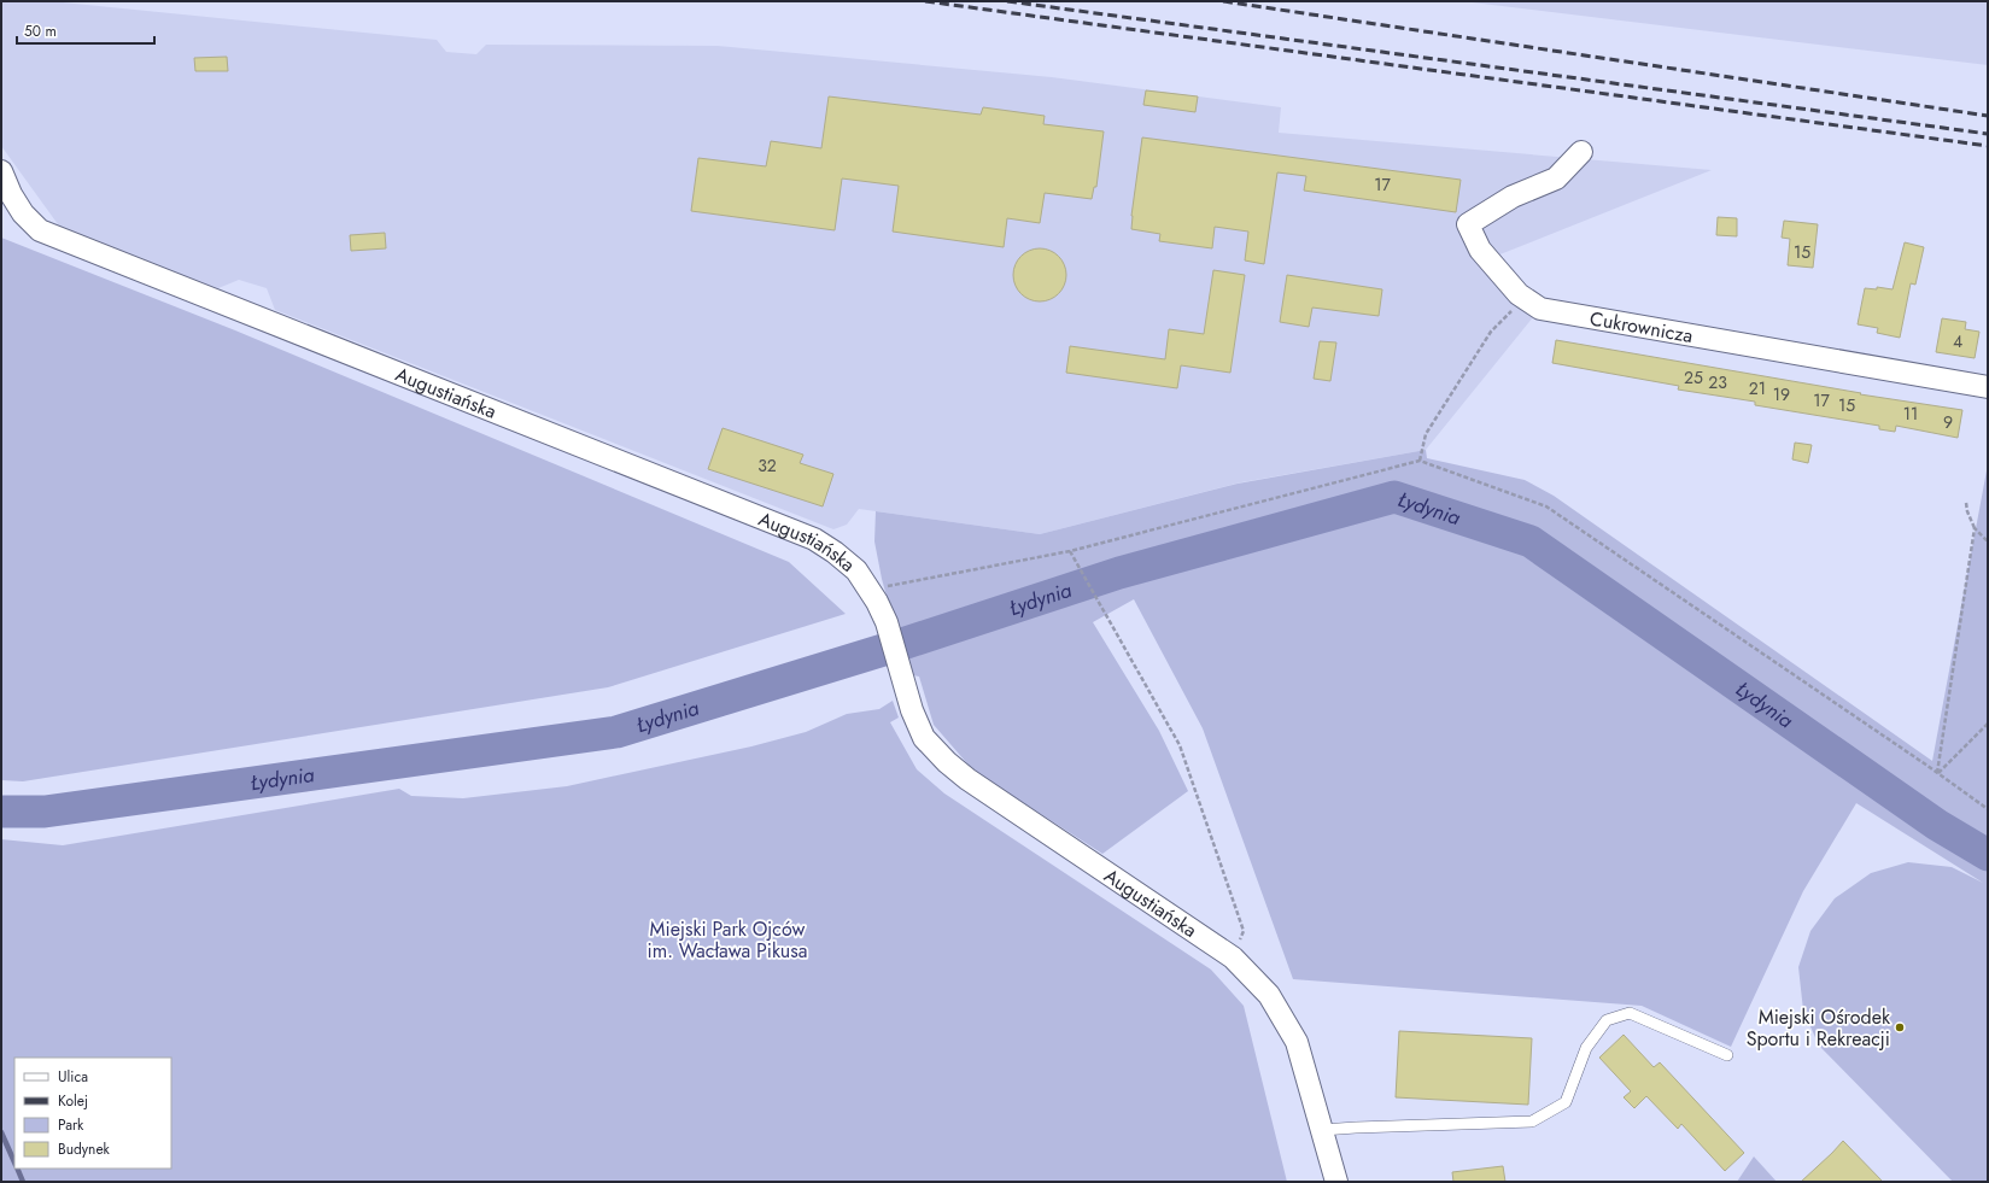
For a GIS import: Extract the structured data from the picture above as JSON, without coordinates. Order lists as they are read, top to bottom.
{
  "streets": {
    "street": ["Cukrownicza", "Augustiańska"]
  },
  "water": ["Łydynia"],
  "parks": ["Miejski Park Ojców im. Wacława Pikusa"],
  "places": ["Miejski Ośrodek Sportu i Rekreacji"],
  "house_numbers": [
    "17",
    "15",
    "4",
    "25",
    "23",
    "21",
    "19",
    "17",
    "15",
    "11",
    "9",
    "32"
  ],
  "legend": [
    "Ulica",
    "Kolej",
    "Park",
    "Budynek"
  ],
  "scale_bar": "50 m"
}
